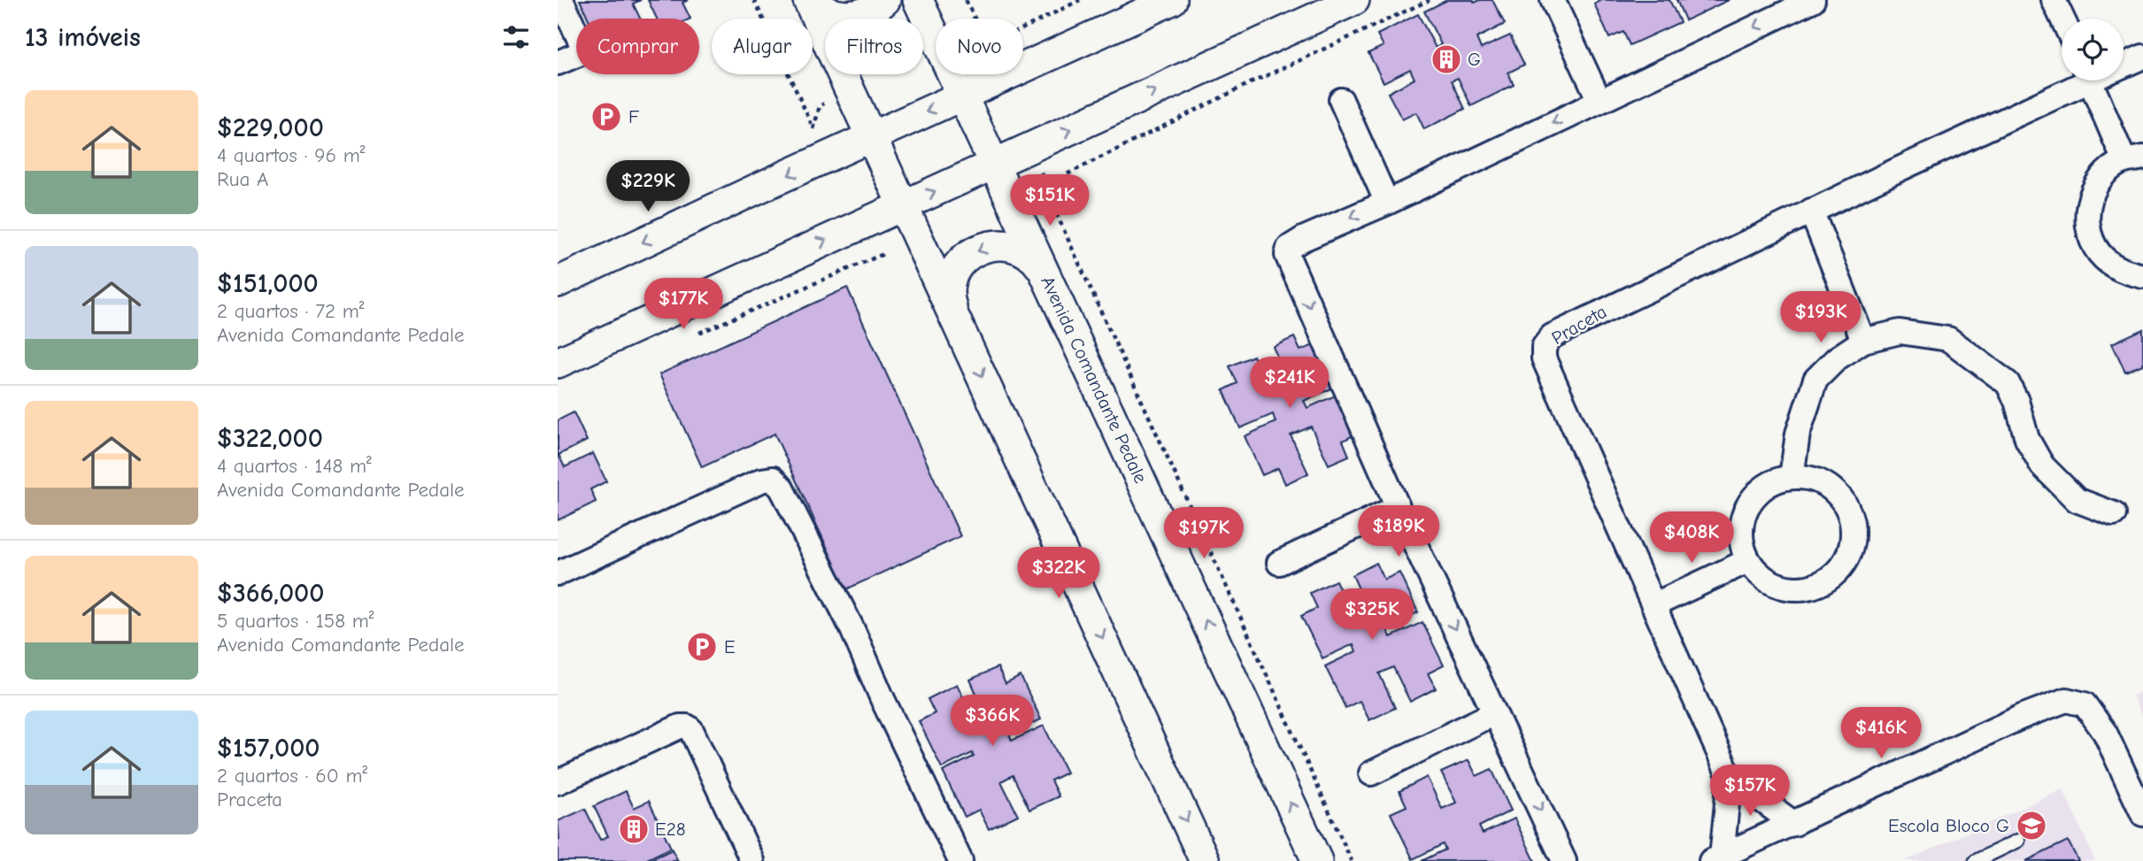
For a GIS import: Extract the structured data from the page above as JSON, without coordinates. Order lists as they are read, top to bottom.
{
  "streets": {
    "street": ["Praceta", "Avenida Comandante Pedale"]
  },
  "places": {
    "building": ["G", "E28"],
    "parking": ["F", "E"],
    "school or university": ["Escola Bloco G"]
  },
  "page": {
    "heading": "13 imóveis",
    "chip": [
      "Comprar",
      "Alugar",
      "Filtros",
      "Novo"
    ],
    "list": [
      {
        "name": "$229,000",
        "note": "4 quartos · 96 m² · Rua A"
      },
      {
        "name": "$151,000",
        "note": "2 quartos · 72 m² · Avenida Comandante Pedale"
      },
      {
        "name": "$322,000",
        "note": "4 quartos · 148 m² · Avenida Comandante Pedale"
      },
      {
        "name": "$366,000",
        "note": "5 quartos · 158 m² · Avenida Comandante Pedale"
      },
      {
        "name": "$157,000",
        "note": "2 quartos · 60 m² · Praceta"
      }
    ],
    "price": [
      "$229K",
      "$151K",
      "$177K",
      "$193K",
      "$241K",
      "$189K",
      "$197K",
      "$408K",
      "$322K",
      "$325K",
      "$366K",
      "$416K",
      "$157K"
    ]
  }
}
